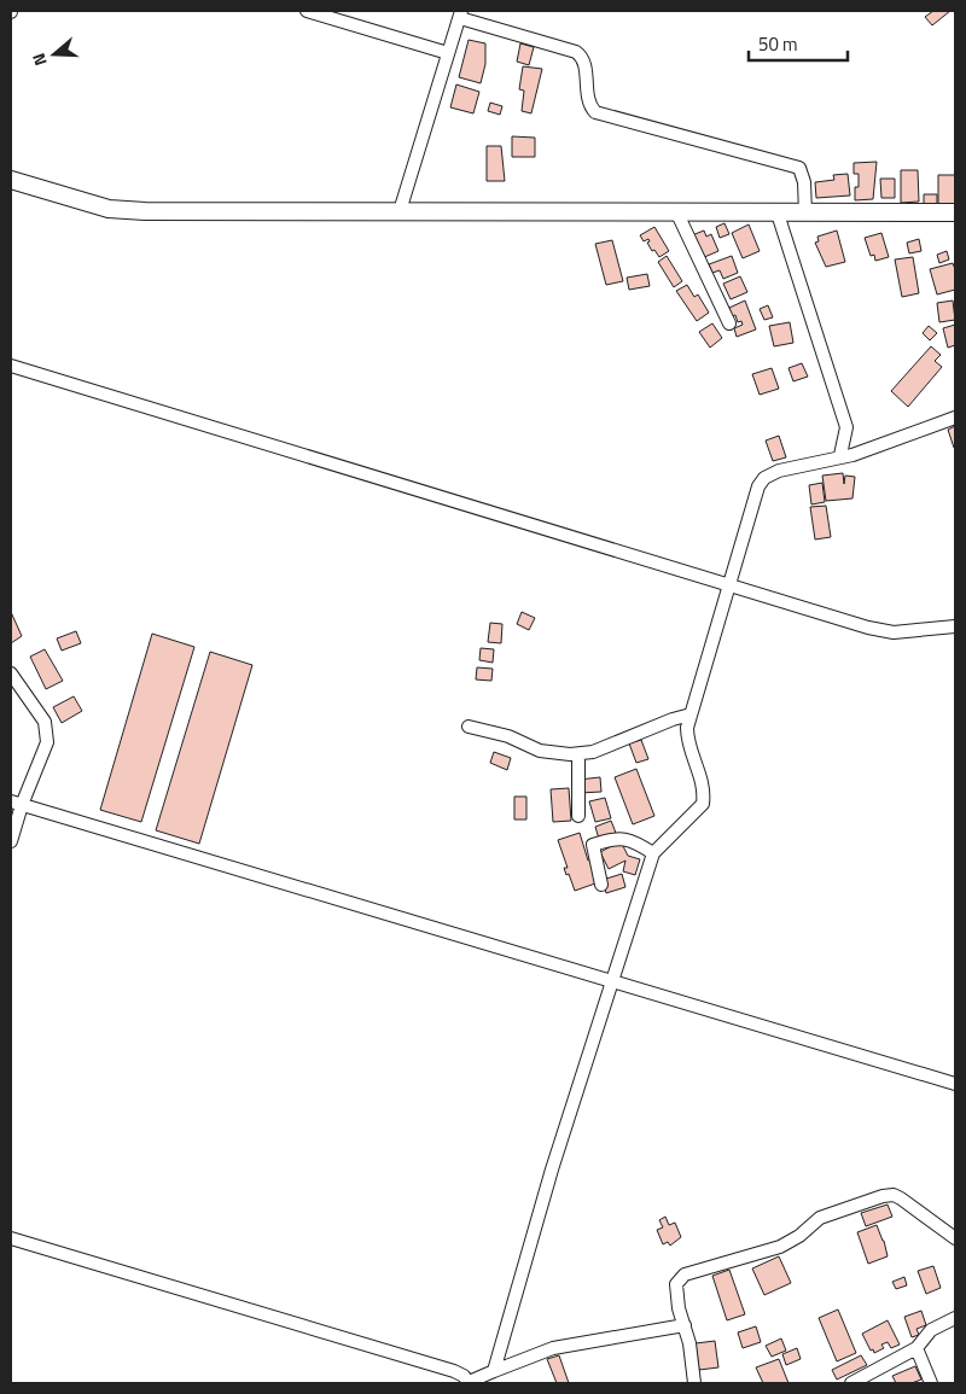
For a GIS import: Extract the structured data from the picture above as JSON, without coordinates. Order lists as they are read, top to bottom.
{
  "scale_bar": "50 m",
  "north": "left"
}
